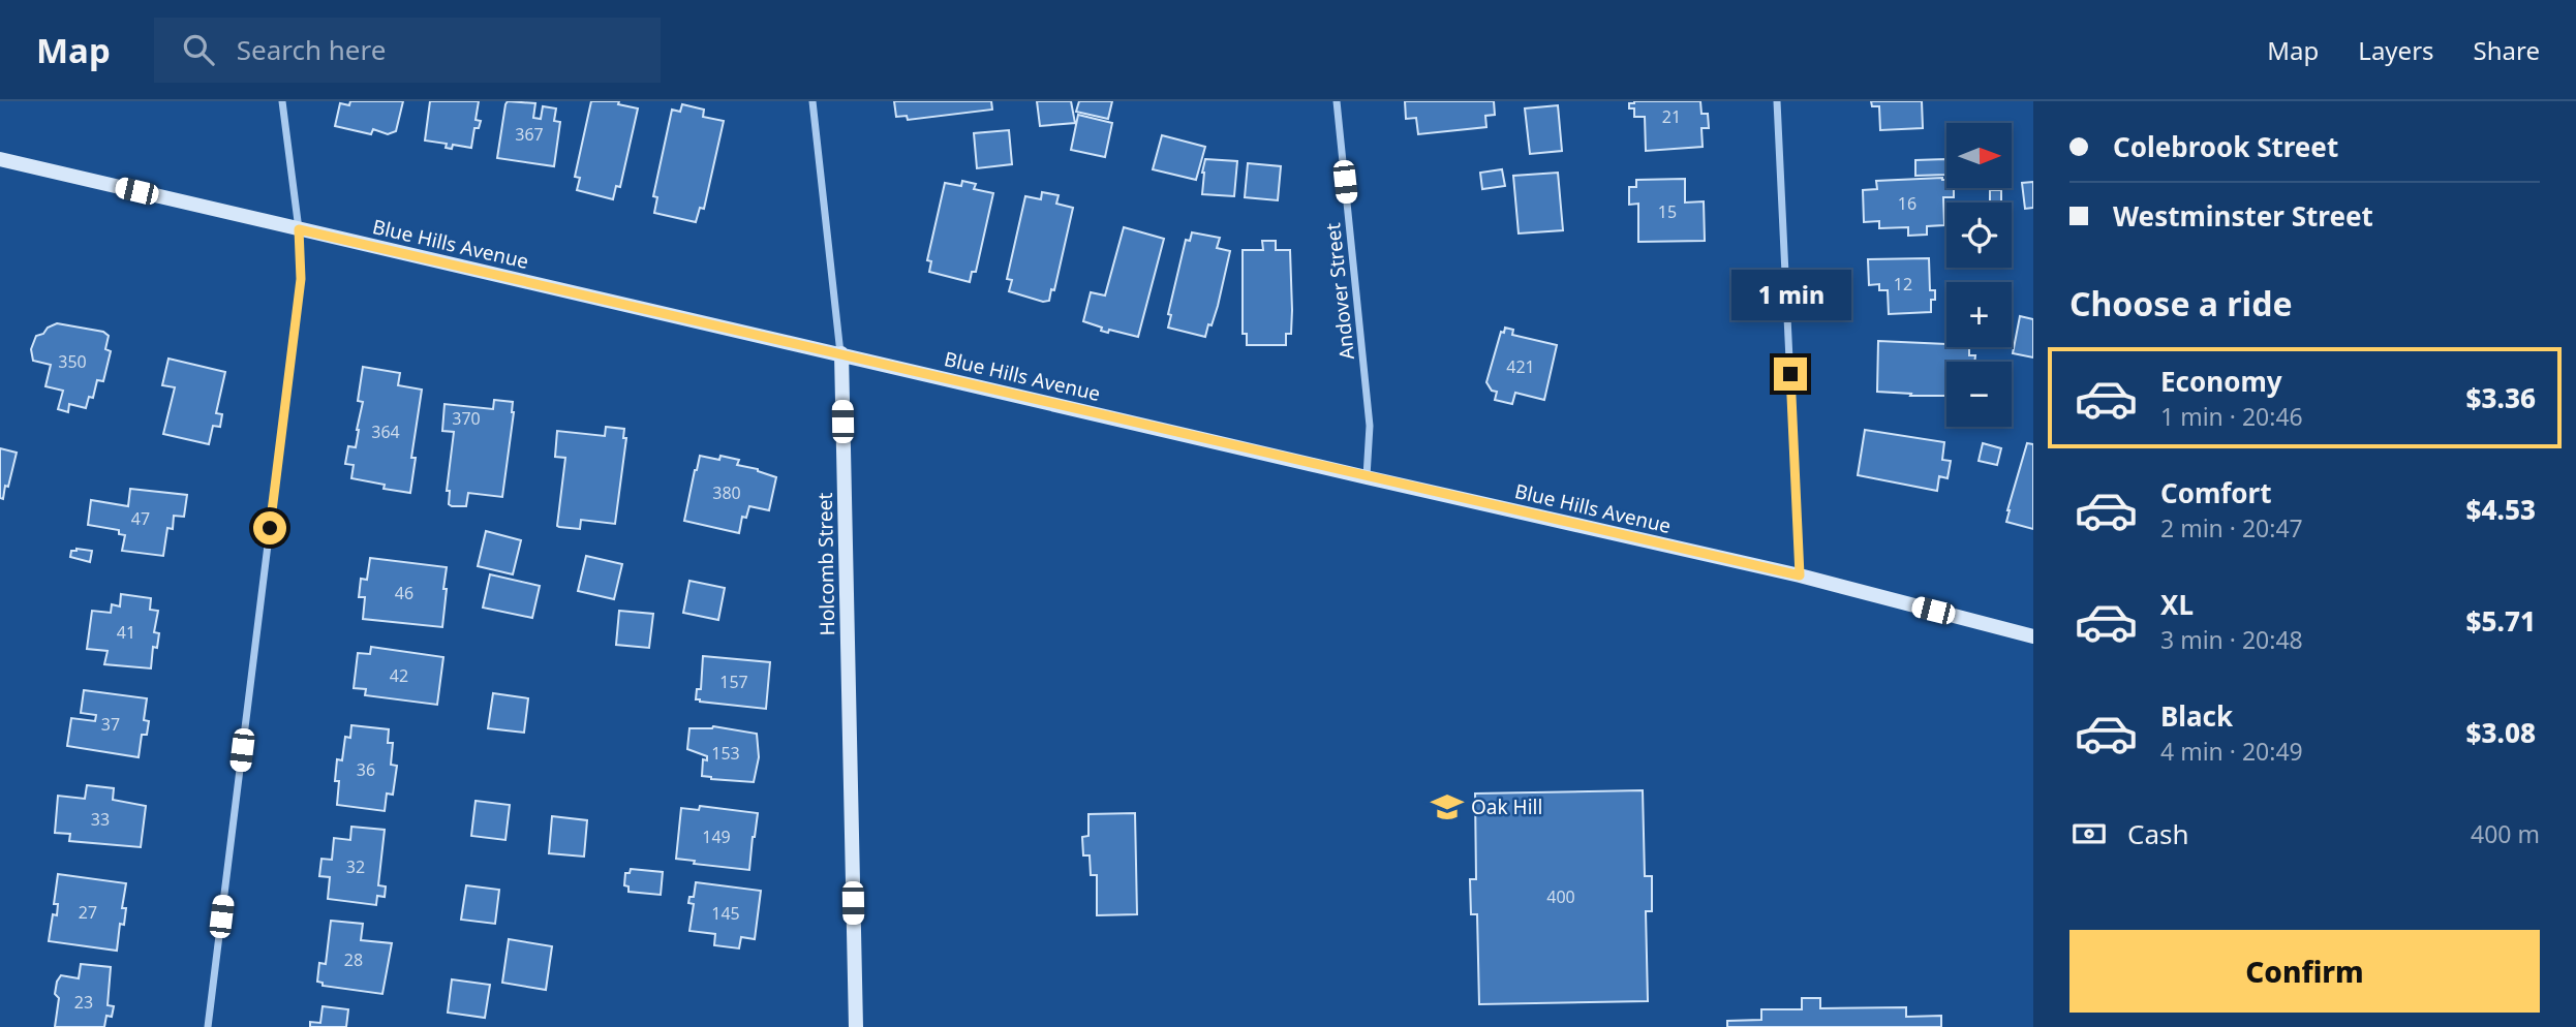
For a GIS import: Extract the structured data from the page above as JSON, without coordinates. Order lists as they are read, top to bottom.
{
  "streets": {
    "main road": ["Blue Hills Avenue", "Holcomb Street"],
    "street": ["Andover Street"]
  },
  "crossings": [
    ["Blue Hills Avenue", "Andover Street"],
    ["Blue Hills Avenue", "Holcomb Street"]
  ],
  "places": {
    "school or university": ["Oak Hill"]
  },
  "house_numbers": [
    "21",
    "367",
    "16",
    "15",
    "12",
    "350",
    "421",
    "370",
    "364",
    "380",
    "47",
    "46",
    "41",
    "42",
    "157",
    "37",
    "153",
    "36",
    "33",
    "149",
    "32",
    "400",
    "27",
    "145",
    "28",
    "23"
  ],
  "north": "right",
  "page": {
    "header": "Map",
    "search": "Search here",
    "nav": ["Map", "Layers", "Share"],
    "banner": ["Colebrook Street", "Westminster Street"],
    "map_buttons": ["+", "−"],
    "heading": "Choose a ride",
    "bubble": "1 min",
    "list": [
      {
        "name": "Economy",
        "note": "1 min · 20:46",
        "value": "$3.36"
      },
      {
        "name": "Comfort",
        "note": "2 min · 20:47",
        "value": "$4.53"
      },
      {
        "name": "XL",
        "note": "3 min · 20:48",
        "value": "$5.71"
      },
      {
        "name": "Black",
        "note": "4 min · 20:49",
        "value": "$3.08"
      }
    ],
    "pay": ["Cash", "400 m"],
    "buttons": "Confirm"
  }
}
